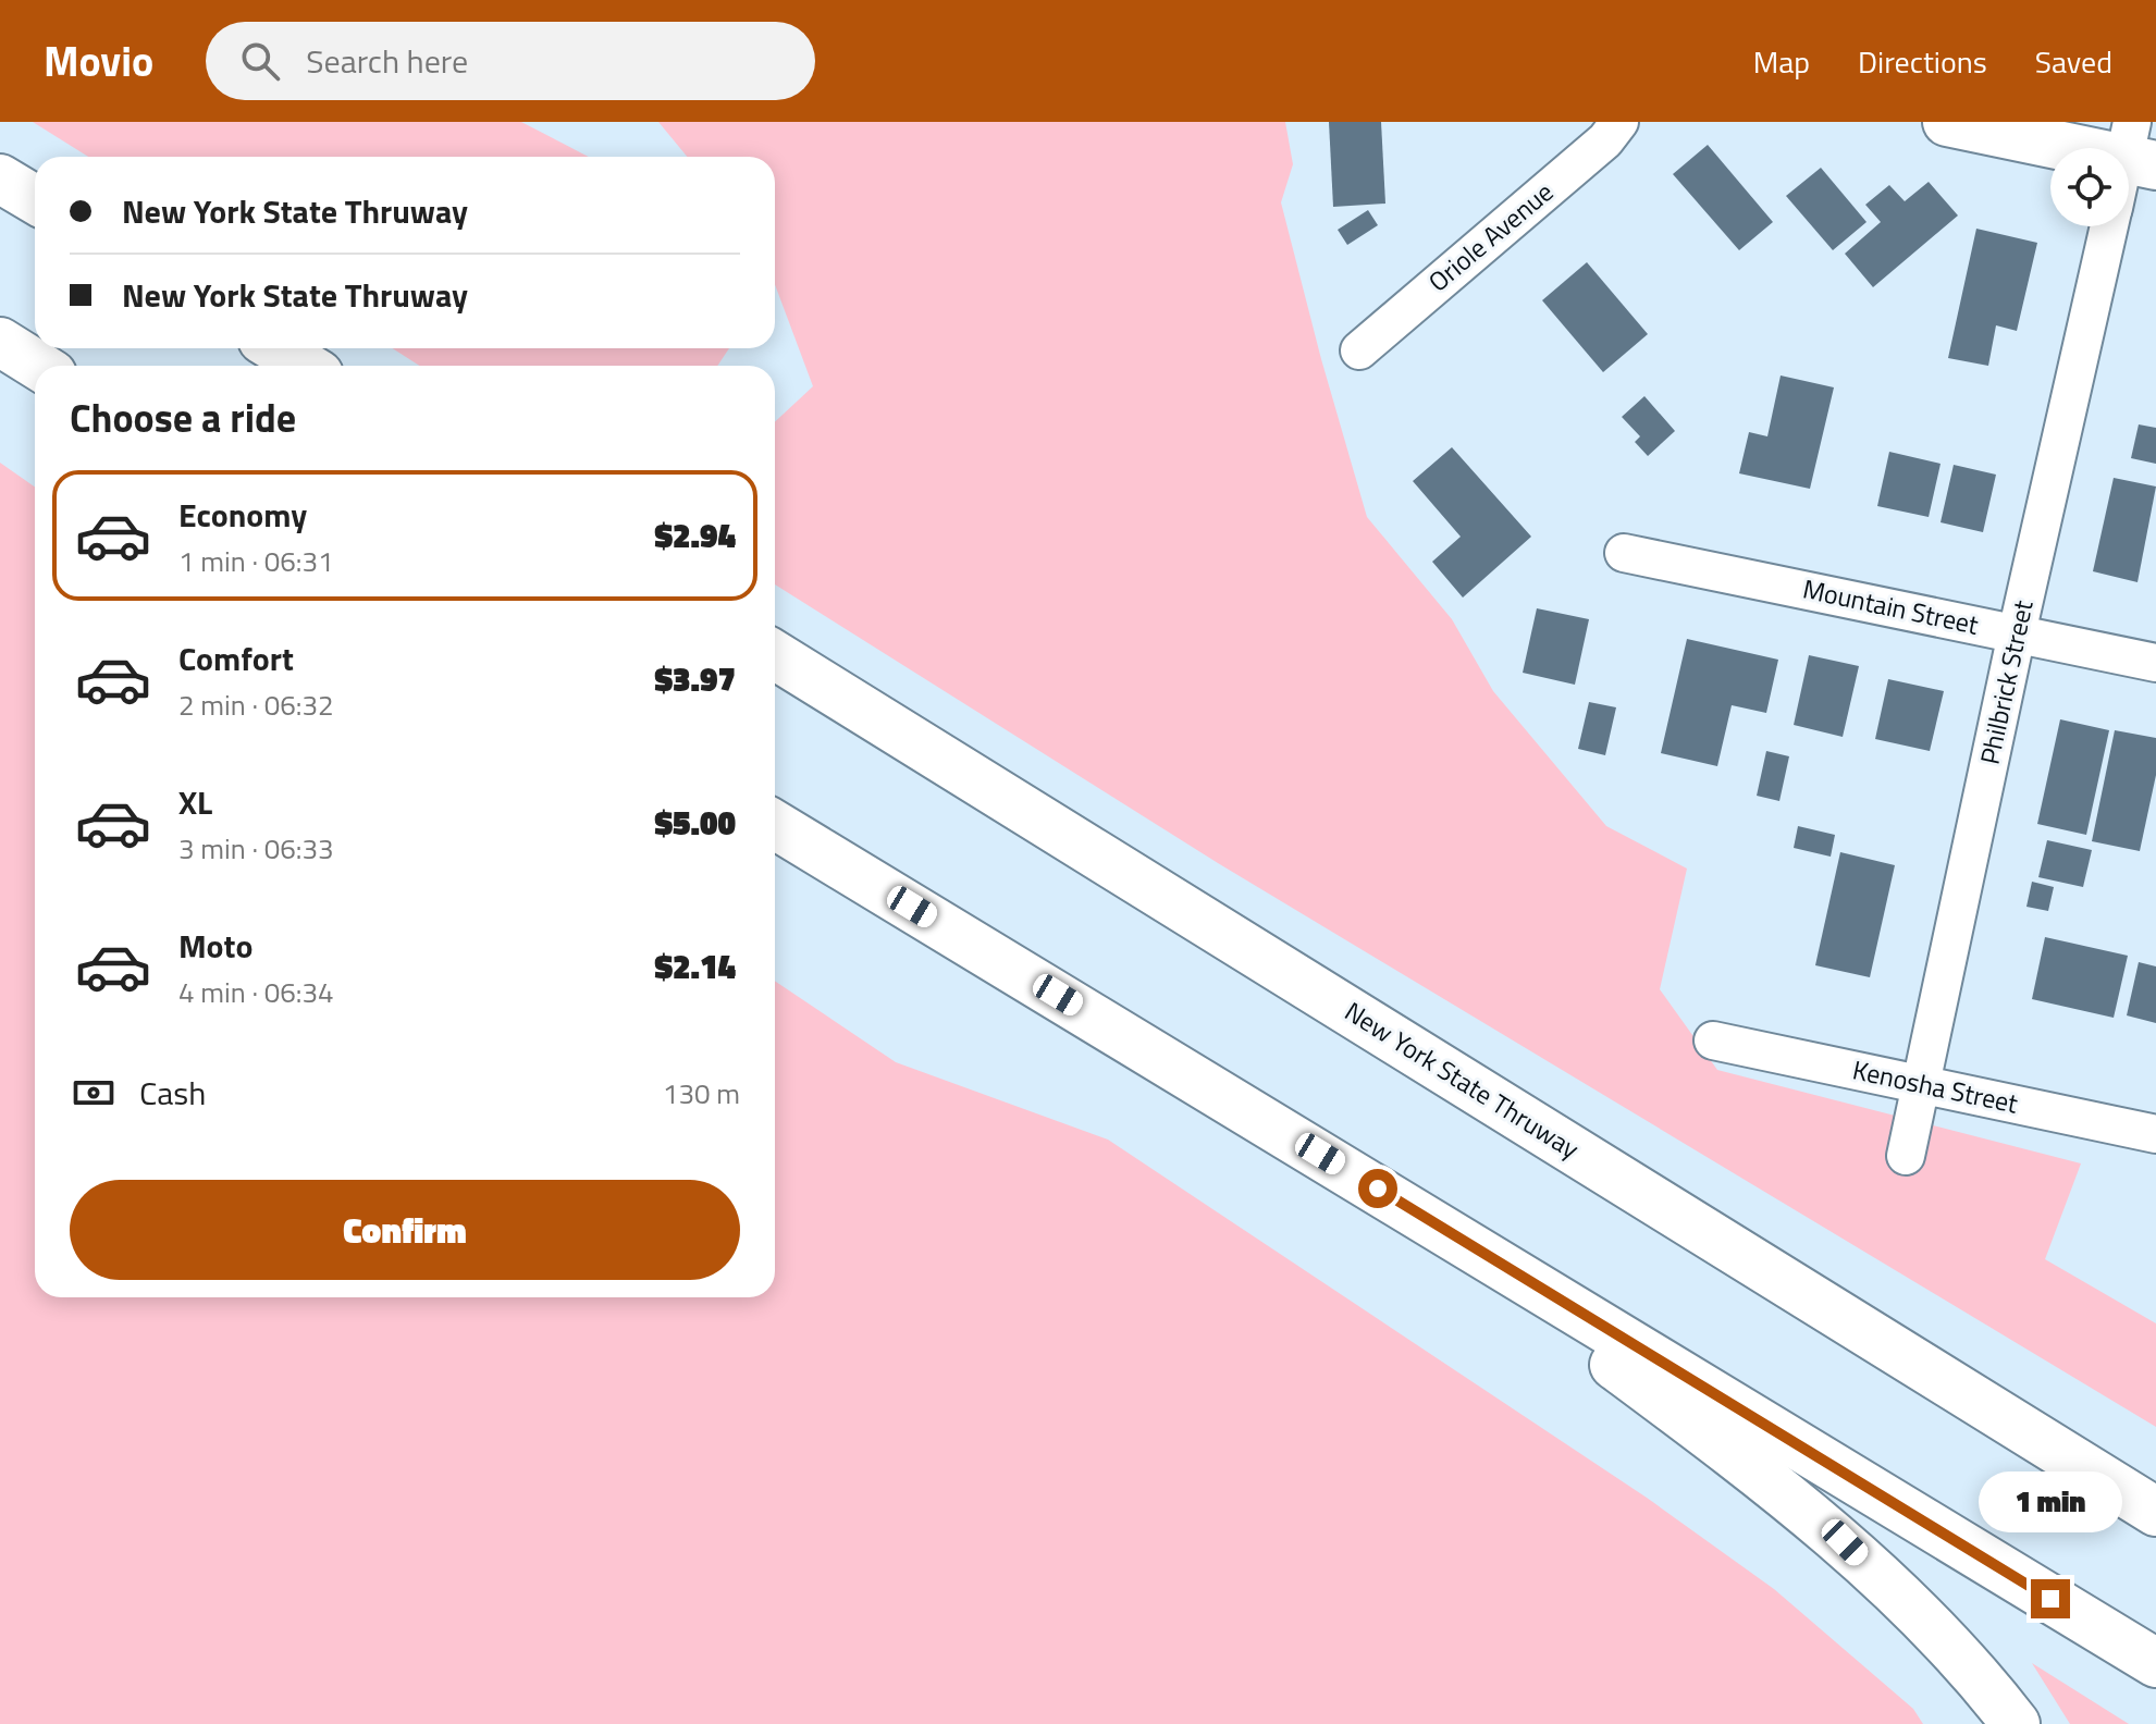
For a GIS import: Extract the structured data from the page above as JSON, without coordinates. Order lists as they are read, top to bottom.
{
  "streets": {
    "main road": ["New York State Thruway"],
    "street": [
      "Oriole Avenue",
      "Mountain Street",
      "Philbrick Street",
      "Kenosha Street"
    ]
  },
  "crossings": [
    ["Mountain Street", "Philbrick Street"],
    ["Philbrick Street", "Kenosha Street"]
  ],
  "page": {
    "header": "Movio",
    "search": "Search here",
    "nav": ["Map", "Directions", "Saved"],
    "banner": ["New York State Thruway", "New York State Thruway"],
    "heading": "Choose a ride",
    "list": [
      {
        "name": "Economy",
        "note": "1 min · 06:31",
        "value": "$2.94"
      },
      {
        "name": "Comfort",
        "note": "2 min · 06:32",
        "value": "$3.97"
      },
      {
        "name": "XL",
        "note": "3 min · 06:33",
        "value": "$5.00"
      },
      {
        "name": "Moto",
        "note": "4 min · 06:34",
        "value": "$2.14"
      }
    ],
    "pay": ["Cash", "130 m"],
    "buttons": "Confirm",
    "bubble": "1 min"
  }
}
